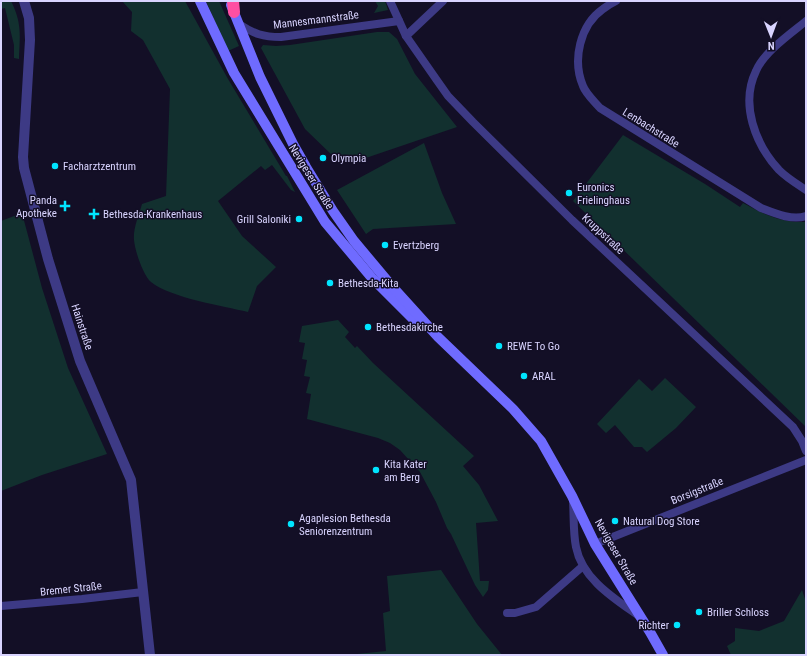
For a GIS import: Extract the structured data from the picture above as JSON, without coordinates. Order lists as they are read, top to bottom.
{
  "streets": {
    "main road": ["Nevigeser Straße"],
    "street": [
      "Mannesmannstraße",
      "Lenbachstraße",
      "Kruppstraße",
      "Hainstraße",
      "Borsigstraße",
      "Bremer Straße"
    ]
  },
  "crossings": [
    ["Mannesmannstraße", "Nevigeser Straße"],
    ["Mannesmannstraße", "Kruppstraße"],
    ["Nevigeser Straße", "Borsigstraße"],
    ["Hainstraße", "Bremer Straße"]
  ],
  "places": {
    "other": [
      "Olympia",
      "Facharztzentrum",
      "Euronics Frielinghaus",
      "Grill Saloniki",
      "Evertzberg",
      "Bethesda-Kita",
      "Bethesdakirche",
      "REWE To Go",
      "ARAL",
      "Kita Kater am Berg",
      "Natural Dog Store",
      "Agaplesion Bethesda Seniorenzentrum",
      "Briller Schloss",
      "Richter"
    ],
    "health": ["Panda Apotheke", "Bethesda-Krankenhaus"]
  },
  "north": "bottom"
}
